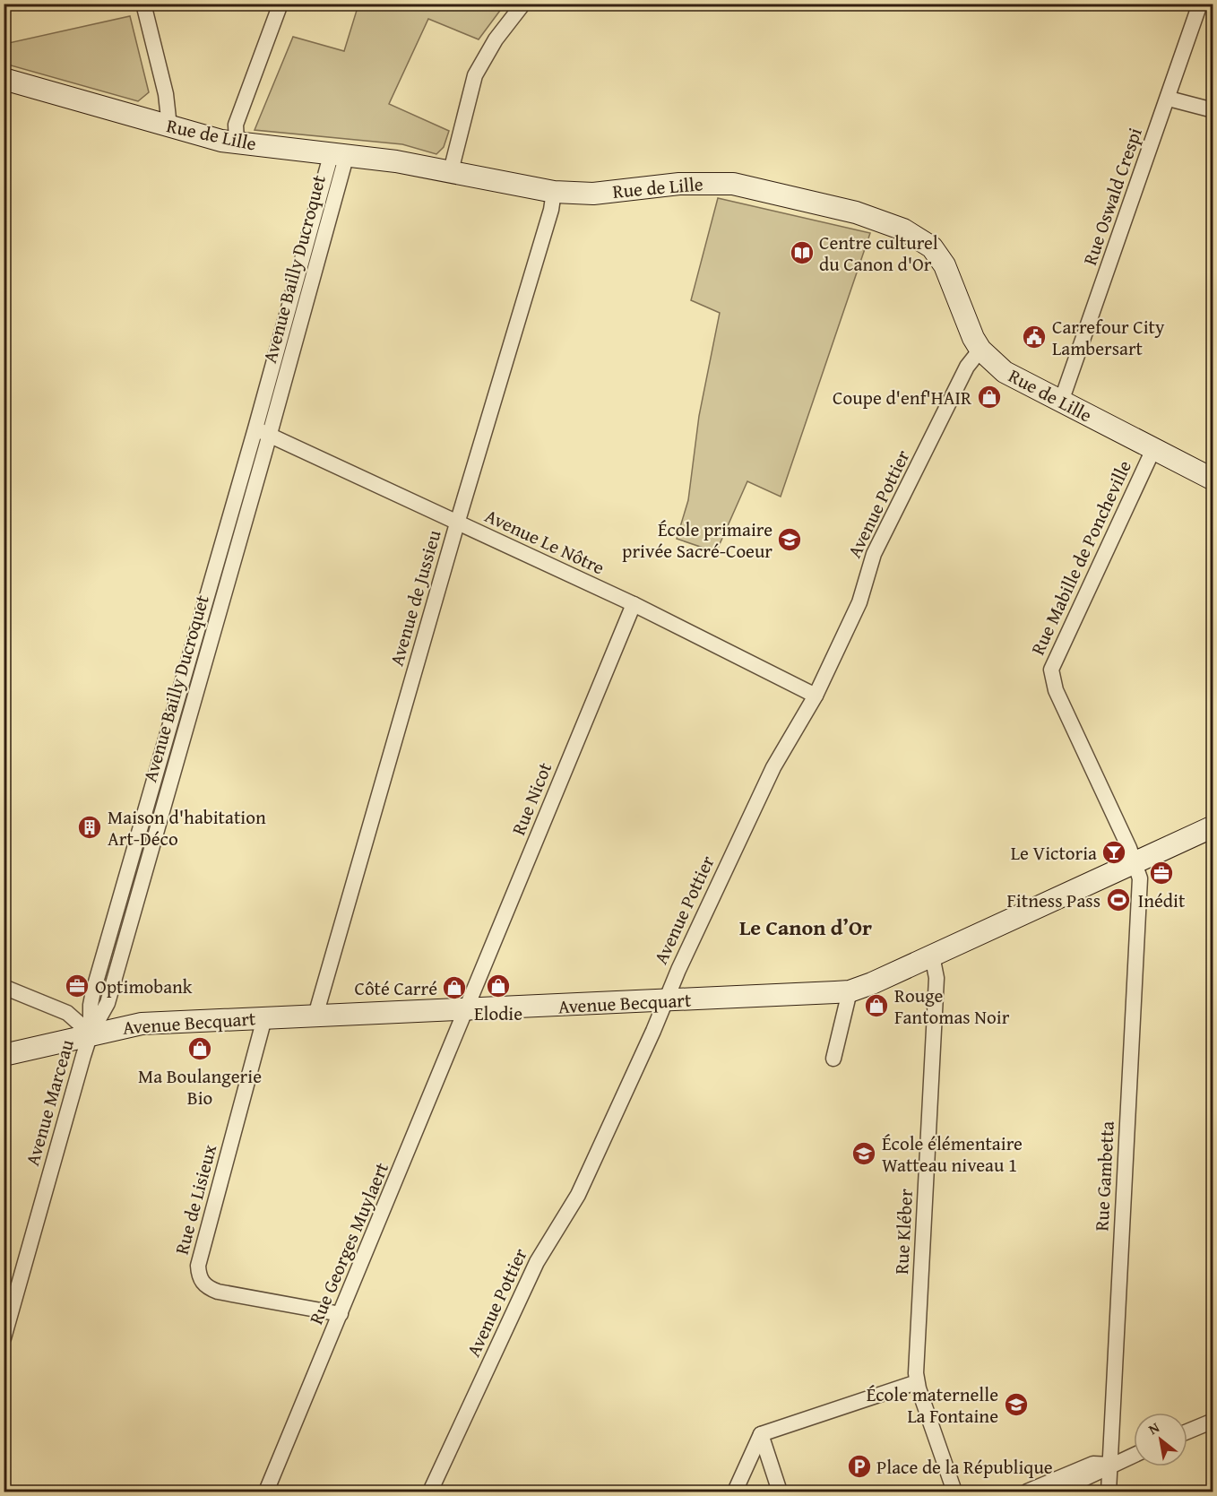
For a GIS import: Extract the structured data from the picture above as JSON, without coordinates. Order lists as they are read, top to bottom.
{
  "streets": {
    "street": [
      "Rue de Lille",
      "Rue Oswald Crespi",
      "Avenue Bailly Ducroquet",
      "Avenue Pottier",
      "Avenue Le Nôtre",
      "Rue Mabille de Poncheville",
      "Avenue de Jussieu",
      "Rue Nicot",
      "Avenue Becquart",
      "Avenue Marceau",
      "Rue Gambetta",
      "Rue de Lisieux",
      "Rue Kléber",
      "Rue Georges Muylaert"
    ]
  },
  "crossings": [
    ["Rue de Lille", "Rue Oswald Crespi"],
    ["Rue de Lille", "Avenue Bailly Ducroquet"],
    ["Rue de Lille", "Avenue Pottier"],
    ["Rue de Lille", "Rue Mabille de Poncheville"],
    ["Rue de Lille", "Avenue de Jussieu"],
    ["Avenue Bailly Ducroquet", "Avenue Le Nôtre"],
    ["Avenue Bailly Ducroquet", "Avenue Becquart"],
    ["Avenue Bailly Ducroquet", "Avenue Marceau"],
    ["Avenue Pottier", "Avenue Le Nôtre"],
    ["Avenue Pottier", "Avenue Becquart"],
    ["Avenue Le Nôtre", "Avenue de Jussieu"],
    ["Avenue Le Nôtre", "Rue Nicot"],
    ["Rue Mabille de Poncheville", "Avenue Becquart"],
    ["Rue Mabille de Poncheville", "Rue Gambetta"],
    ["Avenue de Jussieu", "Avenue Becquart"],
    ["Rue Nicot", "Avenue Becquart"],
    ["Rue Nicot", "Rue Georges Muylaert"],
    ["Avenue Becquart", "Avenue Marceau"],
    ["Avenue Becquart", "Rue Gambetta"],
    ["Avenue Becquart", "Rue de Lisieux"],
    ["Avenue Becquart", "Rue Kléber"],
    ["Avenue Becquart", "Rue Georges Muylaert"],
    ["Rue de Lisieux", "Rue Georges Muylaert"]
  ],
  "districts": ["Le Canon d’Or"],
  "places": {
    "library": ["Centre culturel du Canon d'Or"],
    "public building": ["Carrefour City Lambersart"],
    "shop": [
      "Coupe d'enf'HAIR",
      "Elodie",
      "Côté Carré",
      "Rouge Fantomas Noir",
      "Ma Boulangerie Bio"
    ],
    "school or university": ["École primaire privée Sacré-Coeur", "École élémentaire Watteau niveau 1", "École maternelle La Fontaine"],
    "building": ["Maison d'habitation Art-Déco"],
    "bar": ["Le Victoria"],
    "office": ["Inédit", "Optimobank"],
    "sports": ["Fitness Pass"],
    "parking": ["Place de la République"]
  },
  "north": "top left"
}
